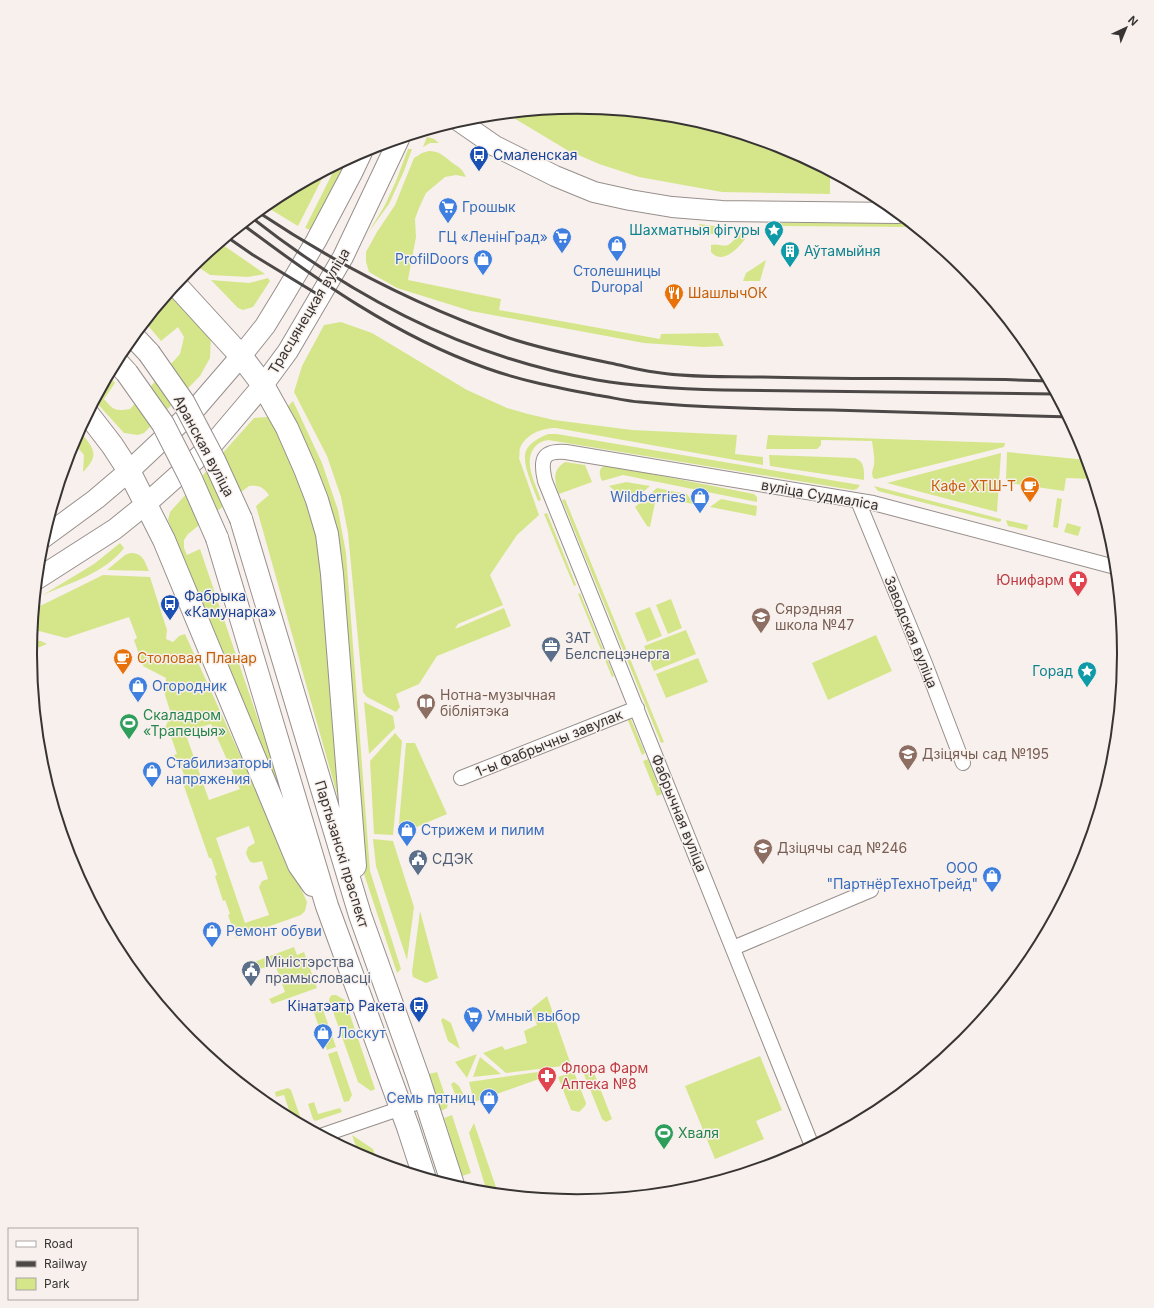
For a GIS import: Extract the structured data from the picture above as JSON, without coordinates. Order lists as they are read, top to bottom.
{
  "streets": {
    "main road": ["Трасцянецкая вуліца", "Аранская вуліца", "Партызанскі праспект"],
    "street": [
      "вуліца Судмаліса",
      "Заводская вуліца",
      "1-ы Фабрычны завулак",
      "Фабрычная вуліца"
    ]
  },
  "crossings": [
    ["Аранская вуліца", "Партызанскі праспект"],
    ["вуліца Судмаліса", "Заводская вуліца"],
    ["вуліца Судмаліса", "Фабрычная вуліца"],
    ["1-ы Фабрычны завулак", "Фабрычная вуліца"]
  ],
  "places": {
    "bus stop": ["Смаленская", "Фабрыка «Камунарка»", "Кінатэатр Ракета"],
    "supermarket": ["Грошык", "ГЦ «ЛенінГрад»", "Умный выбор"],
    "place": ["Шахматныя фігуры", "Горад"],
    "shop": [
      "Столешницы Duropal",
      "ProfilDoors",
      "Wildberries",
      "Огородник",
      "Стабилизаторы напряжения",
      "Стрижем и пилим",
      "ООО \"ПартнёрТехноТрейд\"",
      "Ремонт обуви",
      "Лоскут",
      "Семь пятниц"
    ],
    "building": ["Аўтамыйня"],
    "restaurant": ["ШашлычОК"],
    "cafe": ["Кафе ХТШ-Т", "Столовая Планар"],
    "pharmacy": ["Юнифарм", "Флора Фарм Аптека №8"],
    "school or university": ["Сярэдняя школа №47", "Дзіцячы сад №195", "Дзіцячы сад №246"],
    "office": ["ЗАТ Белспецэнерга"],
    "library": ["Нотна-музычная бібліятэка"],
    "sports": ["Скаладром «Трапецыя»", "Хваля"],
    "public building": ["СДЭК", "Міністэрства прамысловасці"]
  },
  "legend": ["Road", "Railway", "Park"],
  "north": "top right"
}
